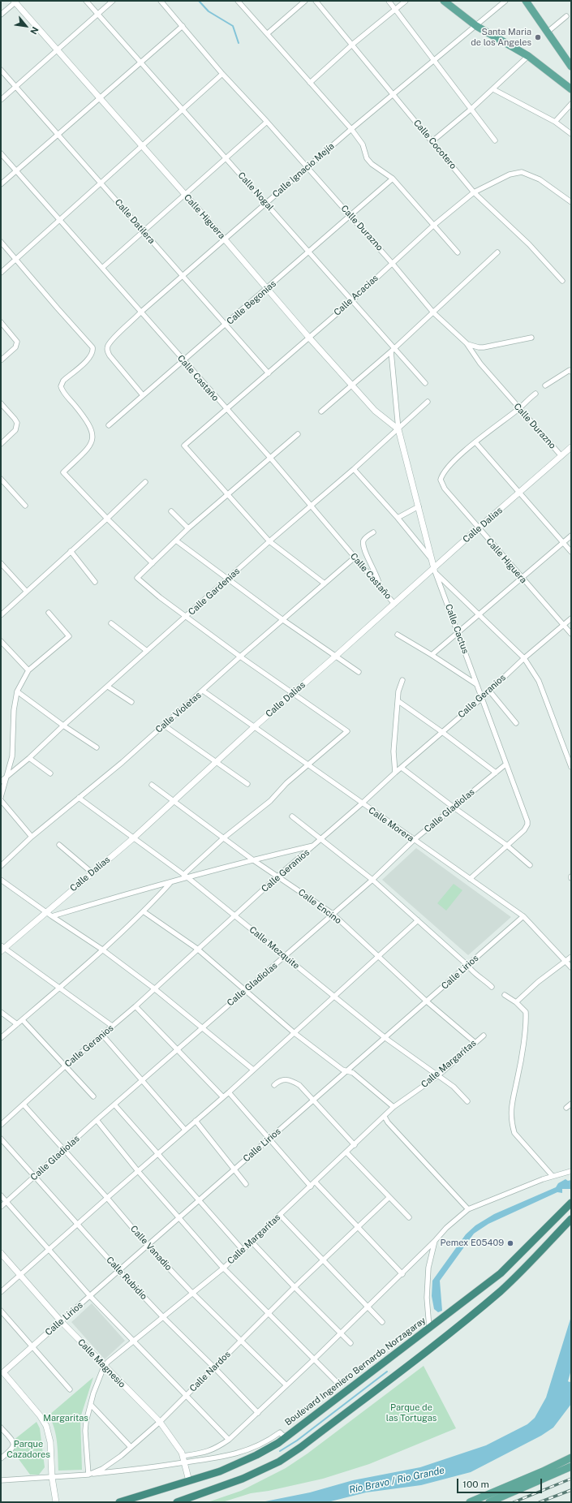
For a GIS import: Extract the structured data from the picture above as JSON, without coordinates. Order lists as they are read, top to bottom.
{
  "streets": {
    "highway": ["Boulevard Ingeniero Bernardo Norzagaray"],
    "street": [
      "Calle Cocotero",
      "Calle Ignacio Mejía",
      "Calle Nogal",
      "Calle Higuera",
      "Calle Datilera",
      "Calle Durazno",
      "Calle Acacias",
      "Calle Begonias",
      "Calle Castaño",
      "Calle Dalias",
      "Calle Gardenias",
      "Calle Cactus",
      "Calle Geranios",
      "Calle Violetas",
      "Calle Gladiolas",
      "Calle Morera",
      "Calle Encino",
      "Calle Mezquite",
      "Calle Lirios",
      "Calle Margaritas",
      "Calle Vanadio",
      "Calle Rubidio",
      "Calle Magnesio",
      "Calle Nardos"
    ]
  },
  "crossings": [
    ["Calle Cocotero", "Calle Ignacio Mejía"],
    ["Calle Cocotero", "Calle Acacias"],
    ["Calle Ignacio Mejía", "Calle Nogal"],
    ["Calle Ignacio Mejía", "Calle Higuera"],
    ["Calle Ignacio Mejía", "Calle Datilera"],
    ["Calle Ignacio Mejía", "Calle Durazno"],
    ["Calle Ignacio Mejía", "Calle Begonias"],
    ["Calle Ignacio Mejía", "Calle Castaño"],
    ["Calle Nogal", "Calle Acacias"],
    ["Calle Nogal", "Calle Begonias"],
    ["Calle Higuera", "Calle Acacias"],
    ["Calle Higuera", "Calle Begonias"],
    ["Calle Higuera", "Calle Dalias"],
    ["Calle Higuera", "Calle Gardenias"],
    ["Calle Higuera", "Calle Cactus"],
    ["Calle Higuera", "Calle Geranios"],
    ["Calle Datilera", "Calle Acacias"],
    ["Calle Datilera", "Calle Begonias"],
    ["Calle Durazno", "Calle Acacias"],
    ["Calle Durazno", "Calle Begonias"],
    ["Calle Durazno", "Calle Dalias"],
    ["Calle Acacias", "Calle Castaño"],
    ["Calle Begonias", "Calle Castaño"],
    ["Calle Castaño", "Calle Dalias"],
    ["Calle Castaño", "Calle Gardenias"],
    ["Calle Castaño", "Calle Violetas"],
    ["Calle Dalias", "Calle Cactus"],
    ["Calle Dalias", "Calle Morera"],
    ["Calle Dalias", "Calle Encino"],
    ["Calle Dalias", "Calle Mezquite"],
    ["Calle Gardenias", "Calle Cactus"],
    ["Calle Cactus", "Calle Geranios"],
    ["Calle Cactus", "Calle Gladiolas"],
    ["Calle Geranios", "Calle Morera"],
    ["Calle Geranios", "Calle Encino"],
    ["Calle Geranios", "Calle Mezquite"],
    ["Calle Geranios", "Calle Vanadio"],
    ["Calle Violetas", "Calle Morera"],
    ["Calle Violetas", "Calle Mezquite"],
    ["Calle Gladiolas", "Calle Morera"],
    ["Calle Gladiolas", "Calle Encino"],
    ["Calle Gladiolas", "Calle Mezquite"],
    ["Calle Gladiolas", "Calle Vanadio"],
    ["Calle Gladiolas", "Calle Rubidio"],
    ["Calle Morera", "Calle Lirios"],
    ["Calle Encino", "Calle Lirios"],
    ["Calle Encino", "Calle Margaritas"],
    ["Calle Mezquite", "Calle Lirios"],
    ["Calle Mezquite", "Calle Margaritas"],
    ["Calle Lirios", "Calle Vanadio"],
    ["Calle Lirios", "Calle Rubidio"],
    ["Calle Lirios", "Calle Magnesio"],
    ["Calle Margaritas", "Calle Vanadio"],
    ["Calle Margaritas", "Calle Rubidio"],
    ["Calle Margaritas", "Calle Magnesio"],
    ["Calle Margaritas", "Calle Nardos"],
    ["Calle Vanadio", "Calle Nardos"],
    ["Calle Rubidio", "Calle Nardos"],
    ["Calle Magnesio", "Calle Nardos"],
    ["Calle Magnesio", "Boulevard Ingeniero Bernardo Norzagaray"]
  ],
  "water": ["Río Bravo / Rio Grande"],
  "parks": ["Parque de las Tortugas", "Margaritas", "Parque Cazadores"],
  "places": ["Santa Maria de los Angeles", "Pemex E05409"],
  "scale_bar": "100 m",
  "north": "bottom right"
}
